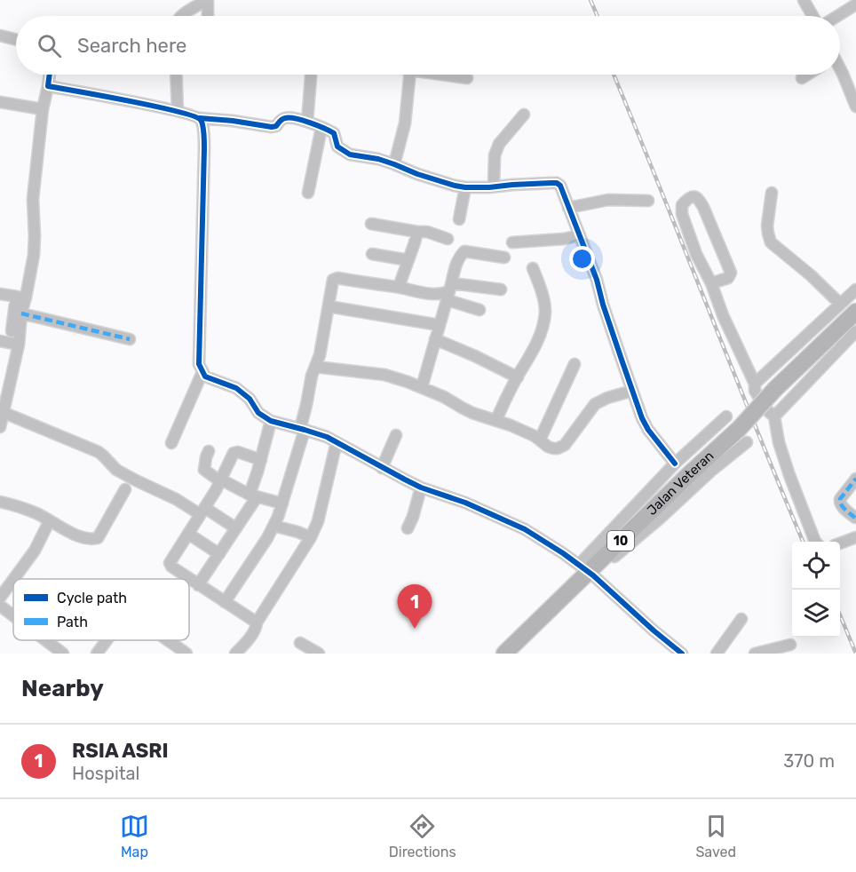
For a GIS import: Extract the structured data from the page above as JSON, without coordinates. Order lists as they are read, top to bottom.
{
  "streets": {
    "highway": ["Jalan Veteran", "10"]
  },
  "legend": ["Cycle path", "Path"],
  "page": {
    "search": "Search here",
    "pins": "1",
    "heading": "Nearby",
    "list": [
      {
        "mark": "1",
        "name": "RSIA ASRI",
        "note": "Hospital",
        "value": "370 m"
      }
    ],
    "nav": ["Map", "Directions", "Saved"]
  }
}
